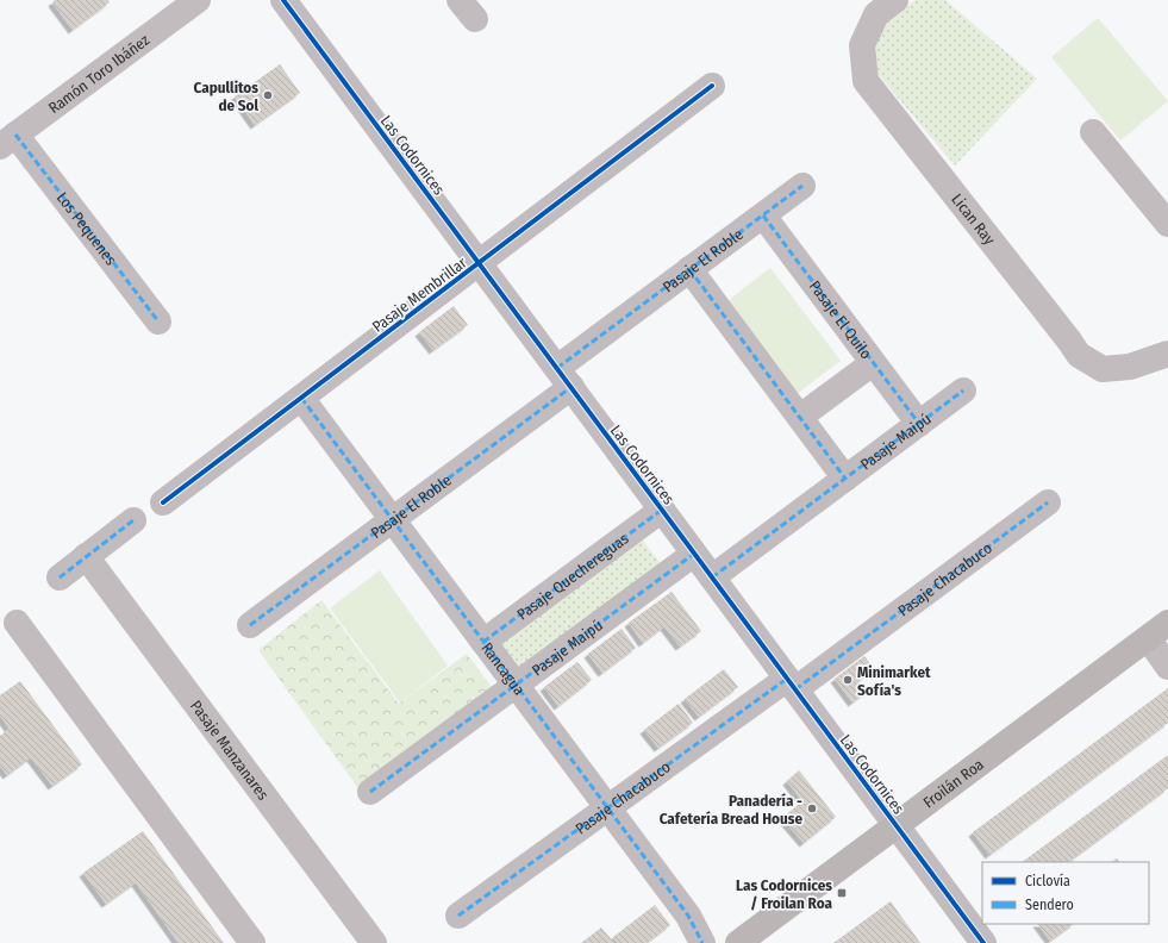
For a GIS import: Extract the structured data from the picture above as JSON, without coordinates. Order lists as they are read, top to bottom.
{
  "streets": {
    "main road": ["Froilán Roa"],
    "street": [
      "Ramón Toro Ibáñez",
      "Las Codornices",
      "Lican Ray",
      "Los Pequenes",
      "Pasaje El Roble",
      "Pasaje Membrillar",
      "Pasaje El Quilo",
      "Pasaje Maipú",
      "Pasaje Quechereguas",
      "Pasaje Chacabuco",
      "Rancagua",
      "Pasaje Manzanares"
    ]
  },
  "crossings": [
    ["Ramón Toro Ibáñez", "Los Pequenes"],
    ["Las Codornices", "Pasaje El Roble"],
    ["Las Codornices", "Pasaje Membrillar"],
    ["Las Codornices", "Pasaje Maipú"],
    ["Las Codornices", "Pasaje Quechereguas"],
    ["Las Codornices", "Pasaje Chacabuco"],
    ["Las Codornices", "Froilán Roa"],
    ["Pasaje El Roble", "Pasaje El Quilo"],
    ["Pasaje El Roble", "Rancagua"],
    ["Pasaje Membrillar", "Rancagua"],
    ["Pasaje El Quilo", "Pasaje Maipú"],
    ["Pasaje Maipú", "Rancagua"],
    ["Pasaje Quechereguas", "Rancagua"],
    ["Pasaje Chacabuco", "Rancagua"]
  ],
  "places": {
    "other": ["Capullitos de Sol", "Minimarket Sofía's", "Panadería - Cafetería Bread House"],
    "transit": ["Las Codornices / Froilan Roa"]
  },
  "legend": ["Ciclovía", "Sendero"]
}
